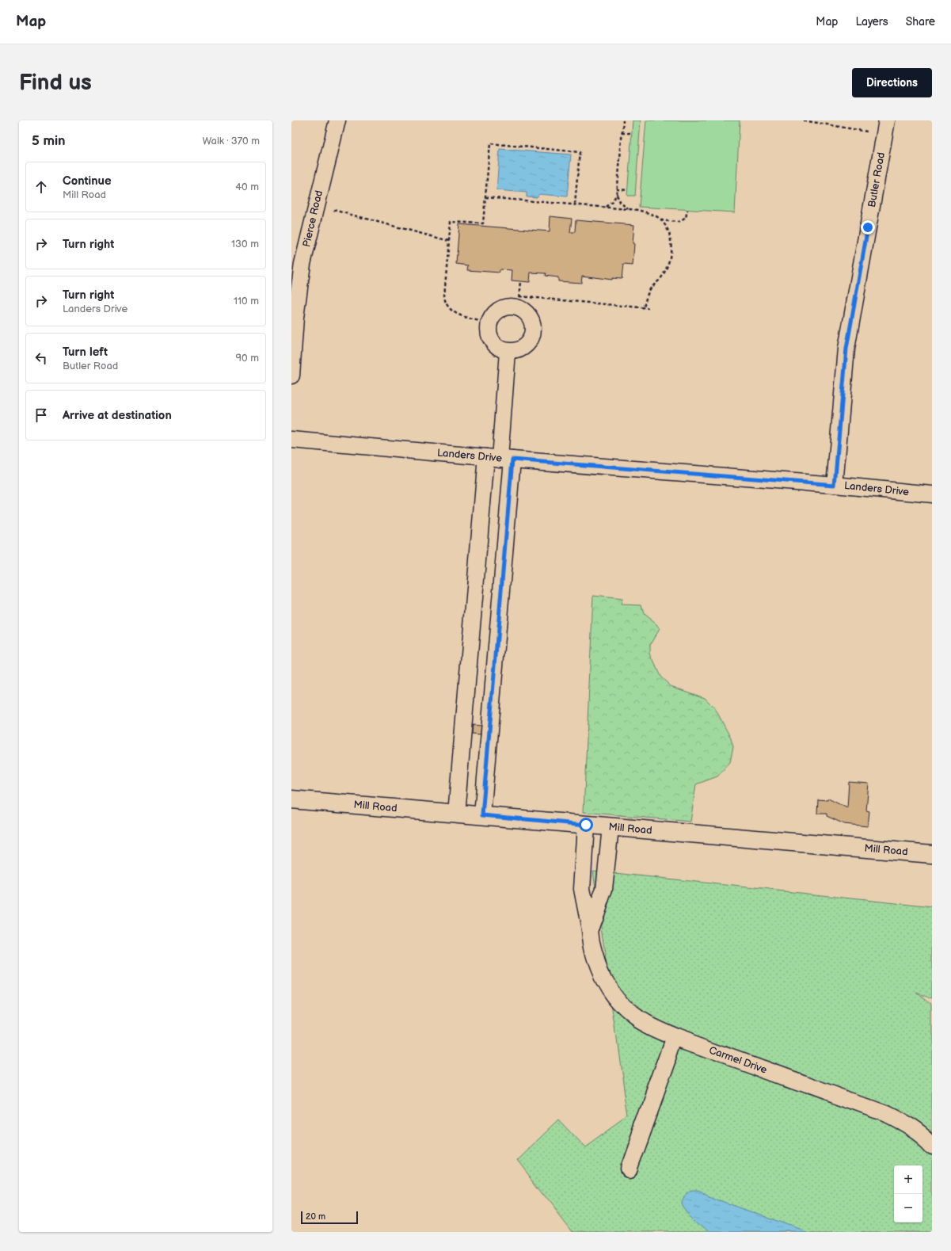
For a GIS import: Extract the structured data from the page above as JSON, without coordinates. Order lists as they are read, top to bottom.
{
  "streets": {
    "street": [
      "Butler Road",
      "Pierce Road",
      "Landers Drive",
      "Mill Road",
      "Carmel Drive"
    ]
  },
  "crossings": [
    ["Butler Road", "Landers Drive"],
    ["Mill Road", "Carmel Drive"]
  ],
  "scale_bar": "20 m",
  "page": {
    "header": "Map",
    "nav": ["Map", "Layers", "Share"],
    "buttons": "Directions",
    "title": "Find us",
    "heading": ["5 min", "Walk · 370 m"],
    "list": [
      ["Continue", "Mill Road", "40 m"],
      ["Turn right", "130 m"],
      ["Turn right", "Landers Drive", "110 m"],
      ["Turn left", "Butler Road", "90 m"],
      "Arrive at destination"
    ],
    "map_buttons": ["+", "−"],
    "scale": "20 m"
  }
}
